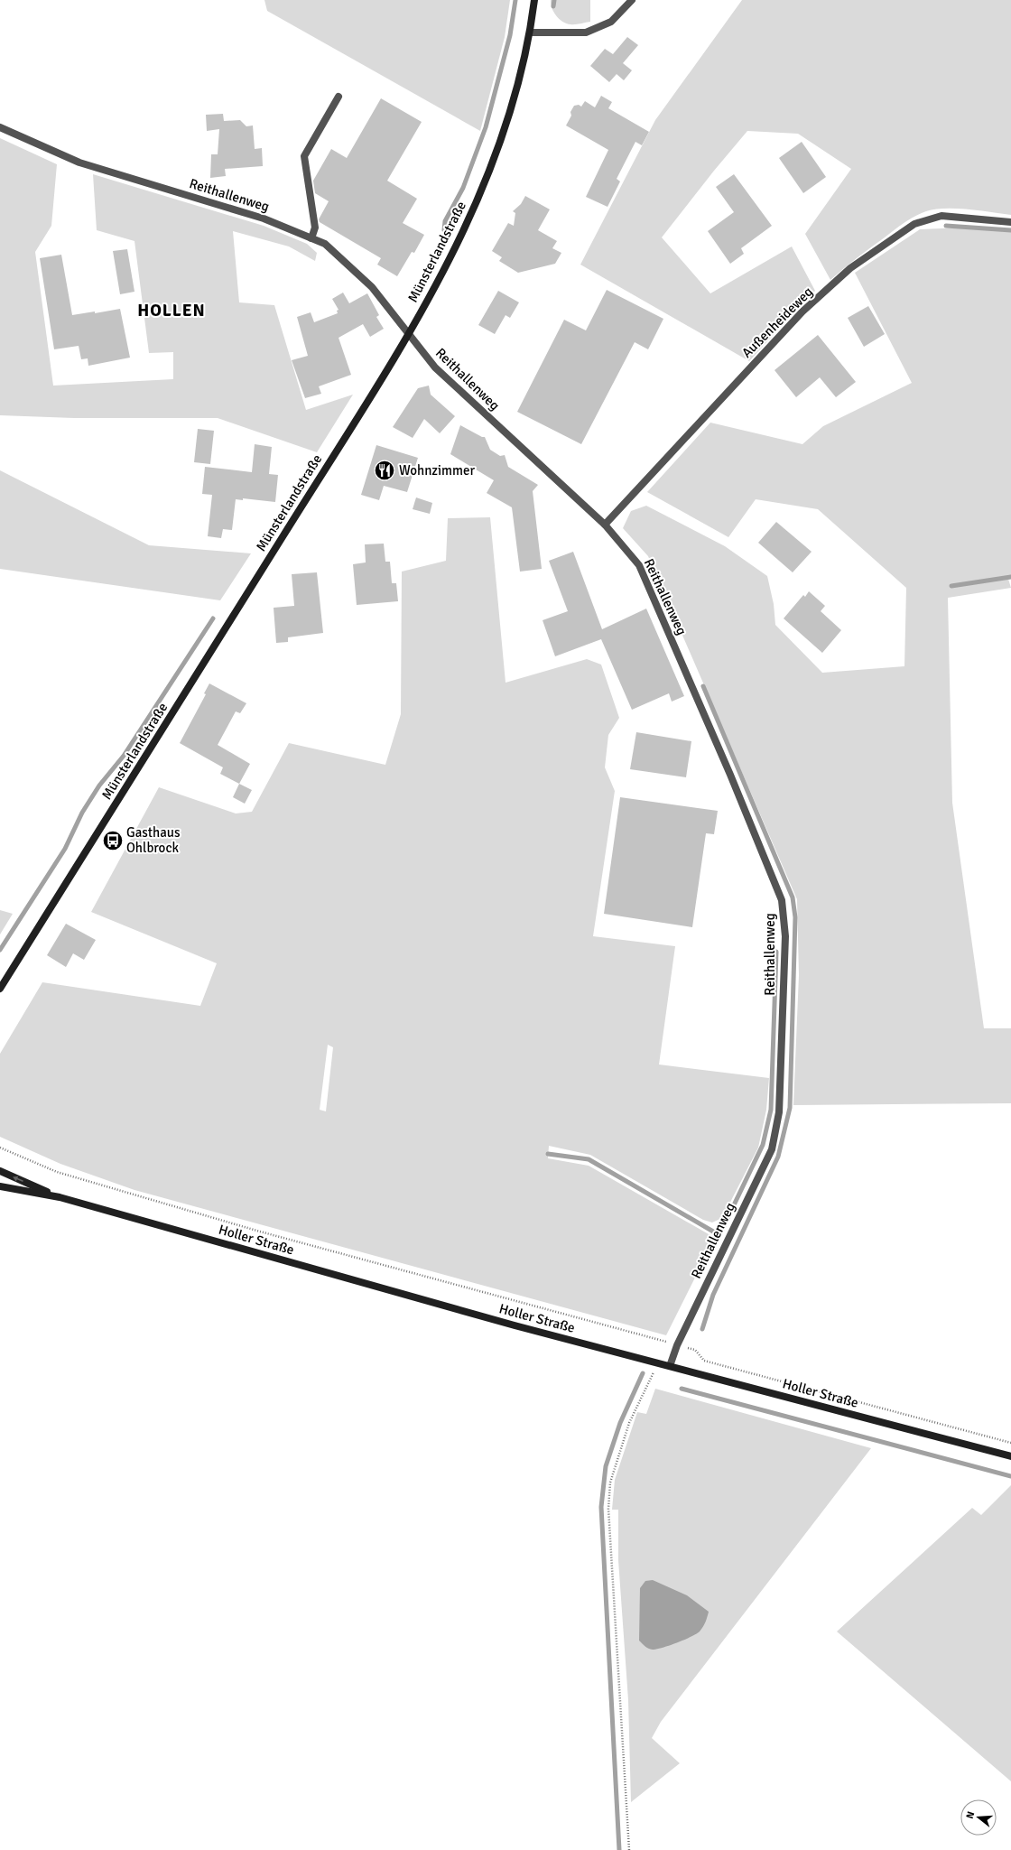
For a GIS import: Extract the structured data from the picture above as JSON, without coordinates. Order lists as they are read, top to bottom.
{
  "streets": {
    "main road": ["Münsterlandstraße", "Holler Straße"],
    "street": ["Reithallenweg", "Außenheideweg"]
  },
  "crossings": [
    ["Reithallenweg", "Münsterlandstraße"],
    ["Reithallenweg", "Außenheideweg"],
    ["Reithallenweg", "Holler Straße"]
  ],
  "districts": ["HOLLEN"],
  "places": {
    "restaurant": ["Wohnzimmer"],
    "bus stop": ["Gasthaus Ohlbrock"]
  },
  "north": "left"
}
